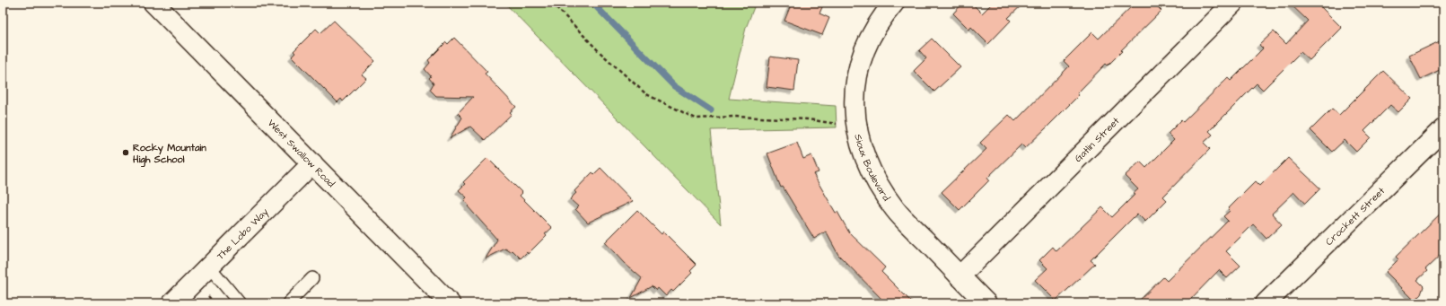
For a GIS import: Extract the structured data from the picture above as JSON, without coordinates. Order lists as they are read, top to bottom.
{
  "streets": {
    "street": [
      "Gatlin Street",
      "West Swallow Road",
      "Sioux Boulevard",
      "Crockett Street",
      "The Lobo Way"
    ]
  },
  "crossings": [
    ["Gatlin Street", "Sioux Boulevard"],
    ["West Swallow Road", "The Lobo Way"]
  ],
  "places": ["Rocky Mountain High School"]
}
